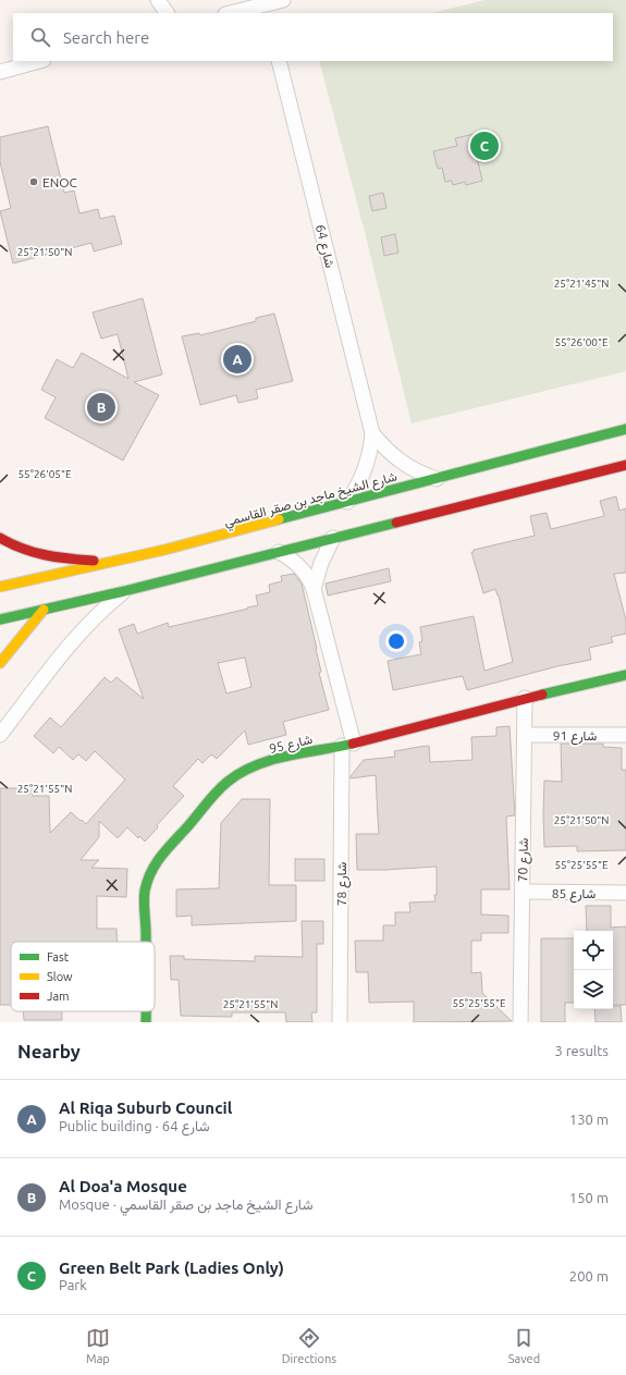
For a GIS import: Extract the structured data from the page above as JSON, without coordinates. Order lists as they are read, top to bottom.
{
  "streets": {
    "main road": ["شارع الشيخ ماجد بن صقر القاسمي", "شارع 95"],
    "street": [
      "شارع 64",
      "شارع 91",
      "شارع 70",
      "شارع 78",
      "شارع 85"
    ]
  },
  "crossings": [
    ["شارع 64", "شارع الشيخ ماجد بن صقر القاسمي"],
    ["شارع 91", "شارع 70"],
    ["شارع 95", "شارع 70"],
    ["شارع 95", "شارع 78"],
    ["شارع 70", "شارع 85"]
  ],
  "places": ["ENOC"],
  "legend": ["Fast", "Slow", "Jam"],
  "page": {
    "search": "Search here",
    "pins": ["C", "A", "B"],
    "heading": ["Nearby", "3 results"],
    "list": [
      {
        "mark": "A",
        "name": "Al Riqa Suburb Council",
        "note": "Public building · شارع 64",
        "value": "130 m"
      },
      {
        "mark": "B",
        "name": "Al Doa'a Mosque",
        "note": "Mosque · شارع الشيخ ماجد بن صقر القاسمي",
        "value": "150 m"
      },
      {
        "mark": "C",
        "name": "Green Belt Park (Ladies Only)",
        "note": "Park",
        "value": "200 m"
      }
    ],
    "nav": ["Map", "Directions", "Saved"]
  },
  "coordinates": [
    "25°21'50\"N",
    "25°21'45\"N",
    "55°26'00\"E",
    "55°26'05\"E",
    "25°21'55\"N",
    "55°25'55\"E"
  ]
}
